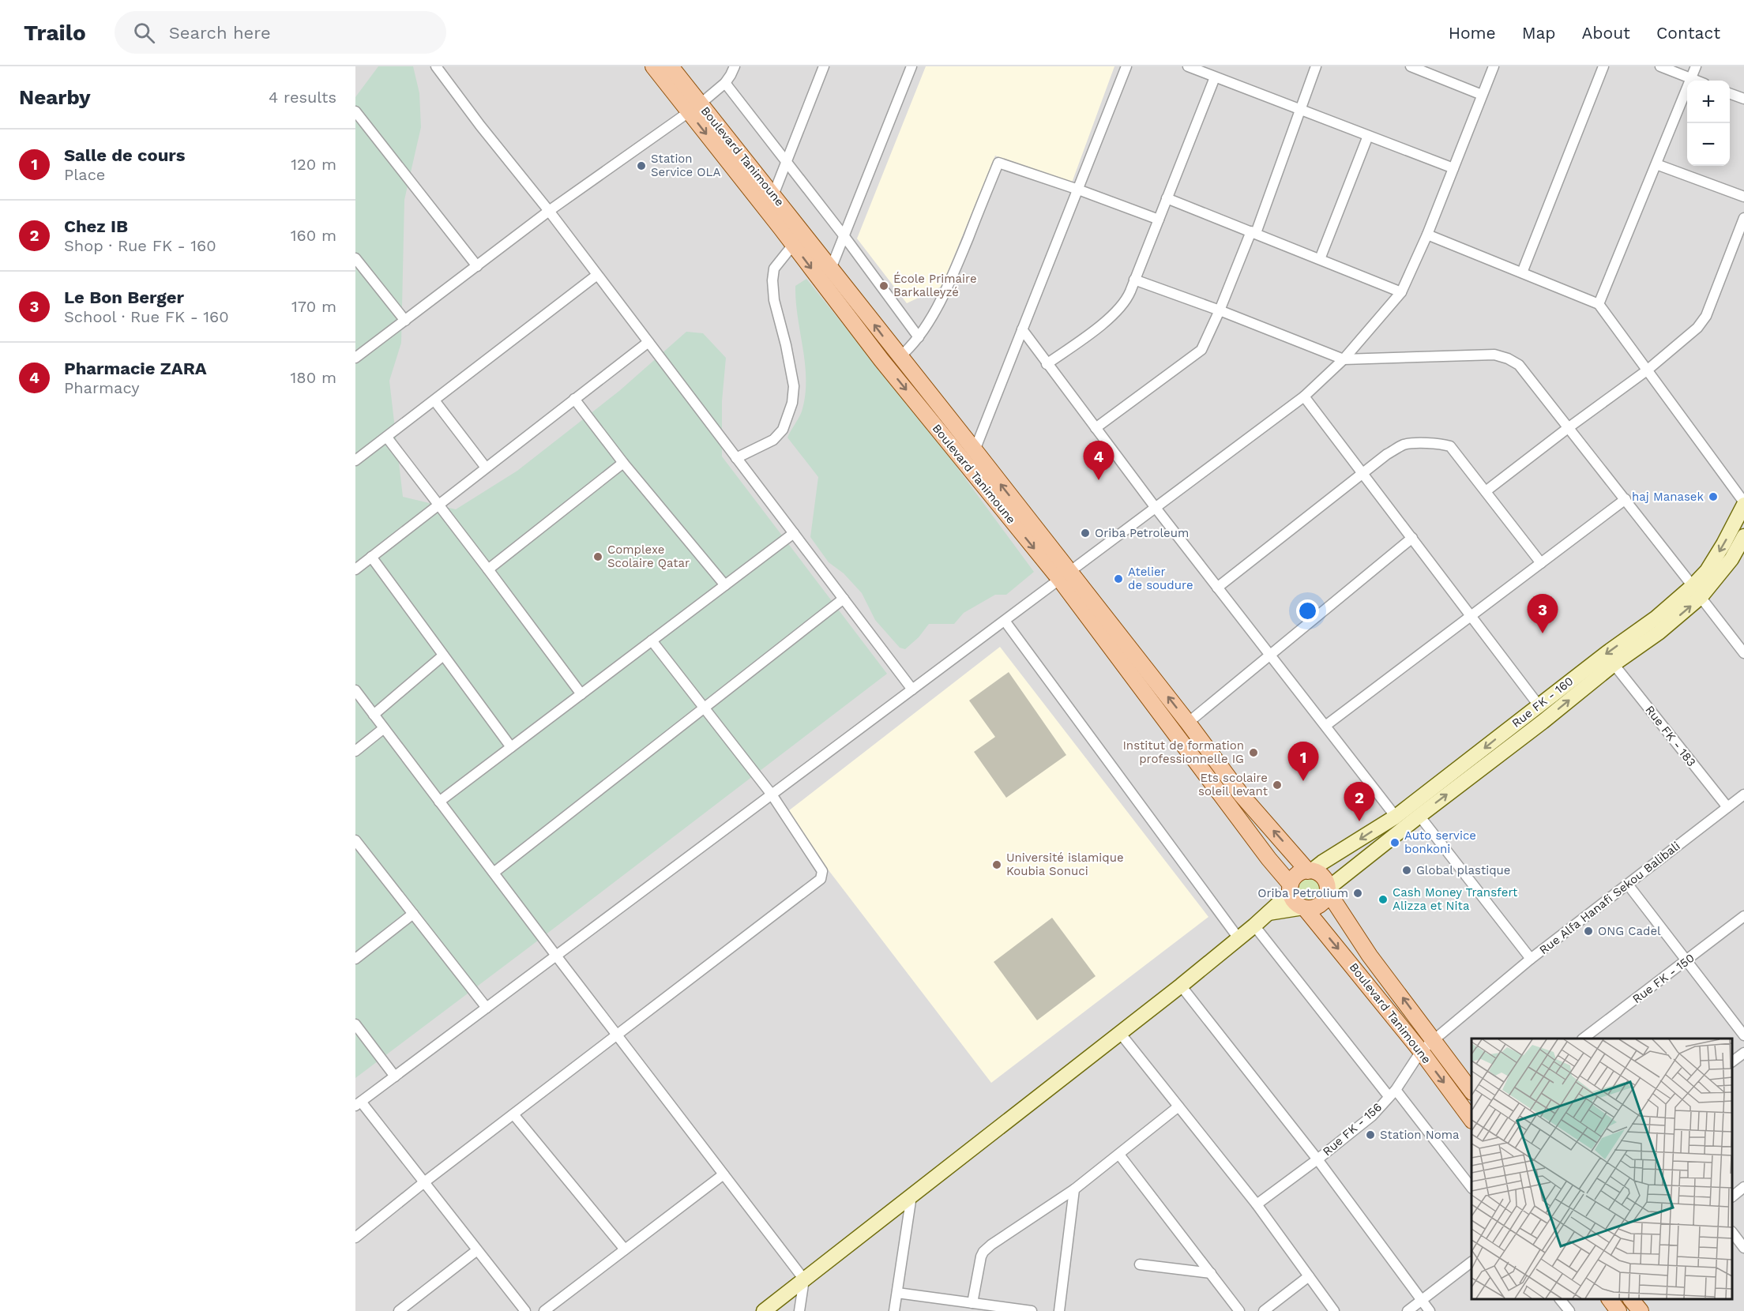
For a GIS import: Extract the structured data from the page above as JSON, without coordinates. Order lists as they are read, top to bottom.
{
  "streets": {
    "main road": ["Boulevard Tanimoune", "Rue FK - 160"],
    "street": [
      "Rue FK - 183",
      "Rue Alfa Hanafi Sekou Balibali",
      "Rue FK - 150",
      "Rue FK - 156"
    ]
  },
  "crossings": [
    ["Boulevard Tanimoune", "Rue FK - 160"],
    ["Boulevard Tanimoune", "Rue Alfa Hanafi Sekou Balibali"],
    ["Boulevard Tanimoune", "Rue FK - 156"],
    ["Rue FK - 160", "Rue FK - 183"],
    ["Rue FK - 183", "Rue Alfa Hanafi Sekou Balibali"],
    ["Rue Alfa Hanafi Sekou Balibali", "Rue FK - 156"]
  ],
  "places": [
    "Station Service OLA",
    "École Primaire Barkalleyzé",
    "haj Manasek",
    "Oriba Petroleum",
    "Complexe Scolaire Qatar",
    "Atelier de soudure",
    "Institut de formation professionnelle IG",
    "Ets scolaire soleil levant",
    "Auto service bonkoni",
    "Université islamique Koubia Sonuci",
    "Global plastique",
    "Oriba Petrolium",
    "Cash Money Transfert Alizza et Nita",
    "ONG Cadel",
    "Station Noma"
  ],
  "page": {
    "header": "Trailo",
    "search": "Search here",
    "nav": [
      "Home",
      "Map",
      "About",
      "Contact"
    ],
    "heading": ["Nearby", "4 results"],
    "map_buttons": ["+", "−"],
    "list": [
      {
        "mark": "1",
        "name": "Salle de cours",
        "note": "Place",
        "value": "120 m"
      },
      {
        "mark": "2",
        "name": "Chez IB",
        "note": "Shop · Rue FK - 160",
        "value": "160 m"
      },
      {
        "mark": "3",
        "name": "Le Bon Berger",
        "note": "School · Rue FK - 160",
        "value": "170 m"
      },
      {
        "mark": "4",
        "name": "Pharmacie ZARA",
        "note": "Pharmacy",
        "value": "180 m"
      }
    ],
    "pins": [
      "4",
      "3",
      "1",
      "2"
    ]
  }
}
